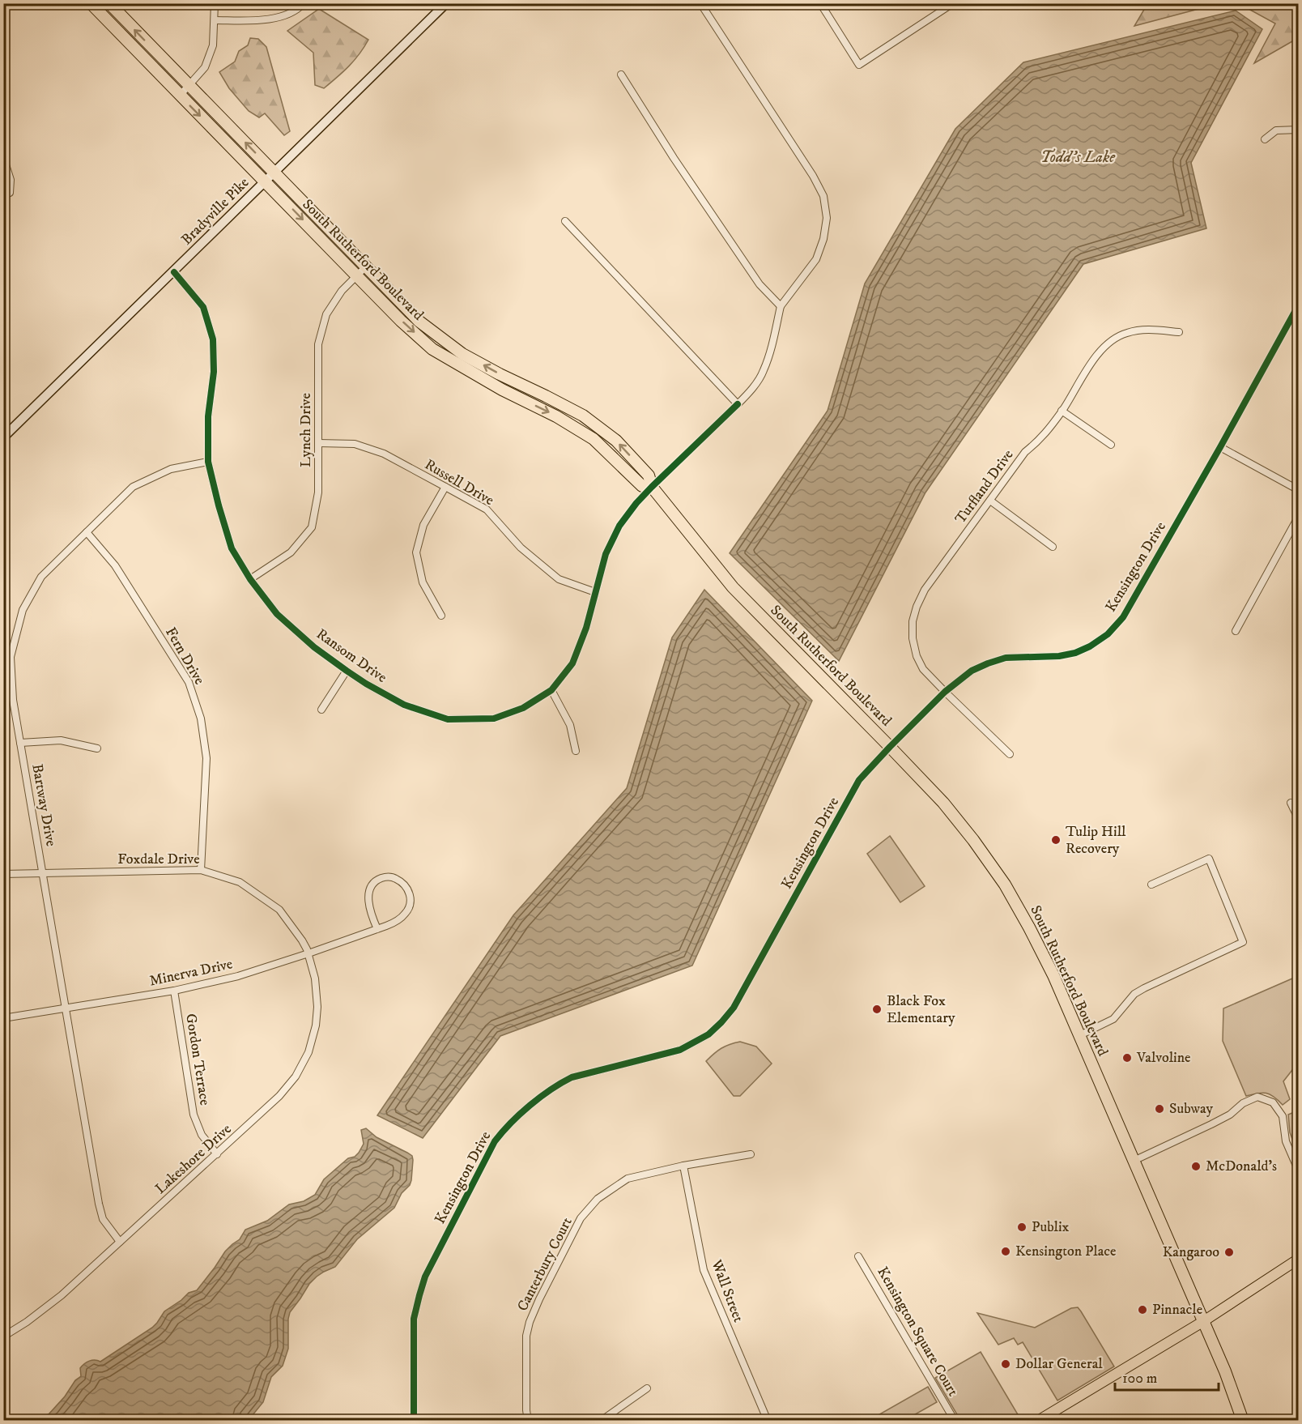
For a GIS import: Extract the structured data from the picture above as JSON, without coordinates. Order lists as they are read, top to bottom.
{
  "streets": {
    "highway": ["South Rutherford Boulevard"],
    "main road": ["Bradyville Pike"],
    "street": [
      "Lynch Drive",
      "Russell Drive",
      "Turfland Drive",
      "Kensington Drive",
      "Fern Drive",
      "Ransom Drive",
      "Bartway Drive",
      "Foxdale Drive",
      "Minerva Drive",
      "Gordon Terrace",
      "Lakeshore Drive",
      "Canterbury Court",
      "Wall Street",
      "Kensington Square Court"
    ]
  },
  "crossings": [
    ["Bradyville Pike", "South Rutherford Boulevard"],
    ["Bradyville Pike", "Ransom Drive"],
    ["South Rutherford Boulevard", "Lynch Drive"],
    ["South Rutherford Boulevard", "Kensington Drive"],
    ["South Rutherford Boulevard", "Ransom Drive"],
    ["Lynch Drive", "Russell Drive"],
    ["Lynch Drive", "Ransom Drive"],
    ["Russell Drive", "Ransom Drive"],
    ["Turfland Drive", "Kensington Drive"],
    ["Fern Drive", "Bartway Drive"],
    ["Fern Drive", "Foxdale Drive"],
    ["Ransom Drive", "Bartway Drive"],
    ["Bartway Drive", "Foxdale Drive"],
    ["Bartway Drive", "Minerva Drive"],
    ["Bartway Drive", "Lakeshore Drive"],
    ["Foxdale Drive", "Minerva Drive"],
    ["Foxdale Drive", "Lakeshore Drive"],
    ["Minerva Drive", "Gordon Terrace"],
    ["Minerva Drive", "Lakeshore Drive"],
    ["Gordon Terrace", "Lakeshore Drive"],
    ["Canterbury Court", "Wall Street"]
  ],
  "water": ["Todd's Lake"],
  "places": [
    "Tulip Hill Recovery",
    "Black Fox Elementary",
    "Valvoline",
    "Subway",
    "McDonald's",
    "Publix",
    "Kensington Place",
    "Kangaroo",
    "Pinnacle",
    "Dollar General"
  ],
  "scale_bar": "100 m"
}
